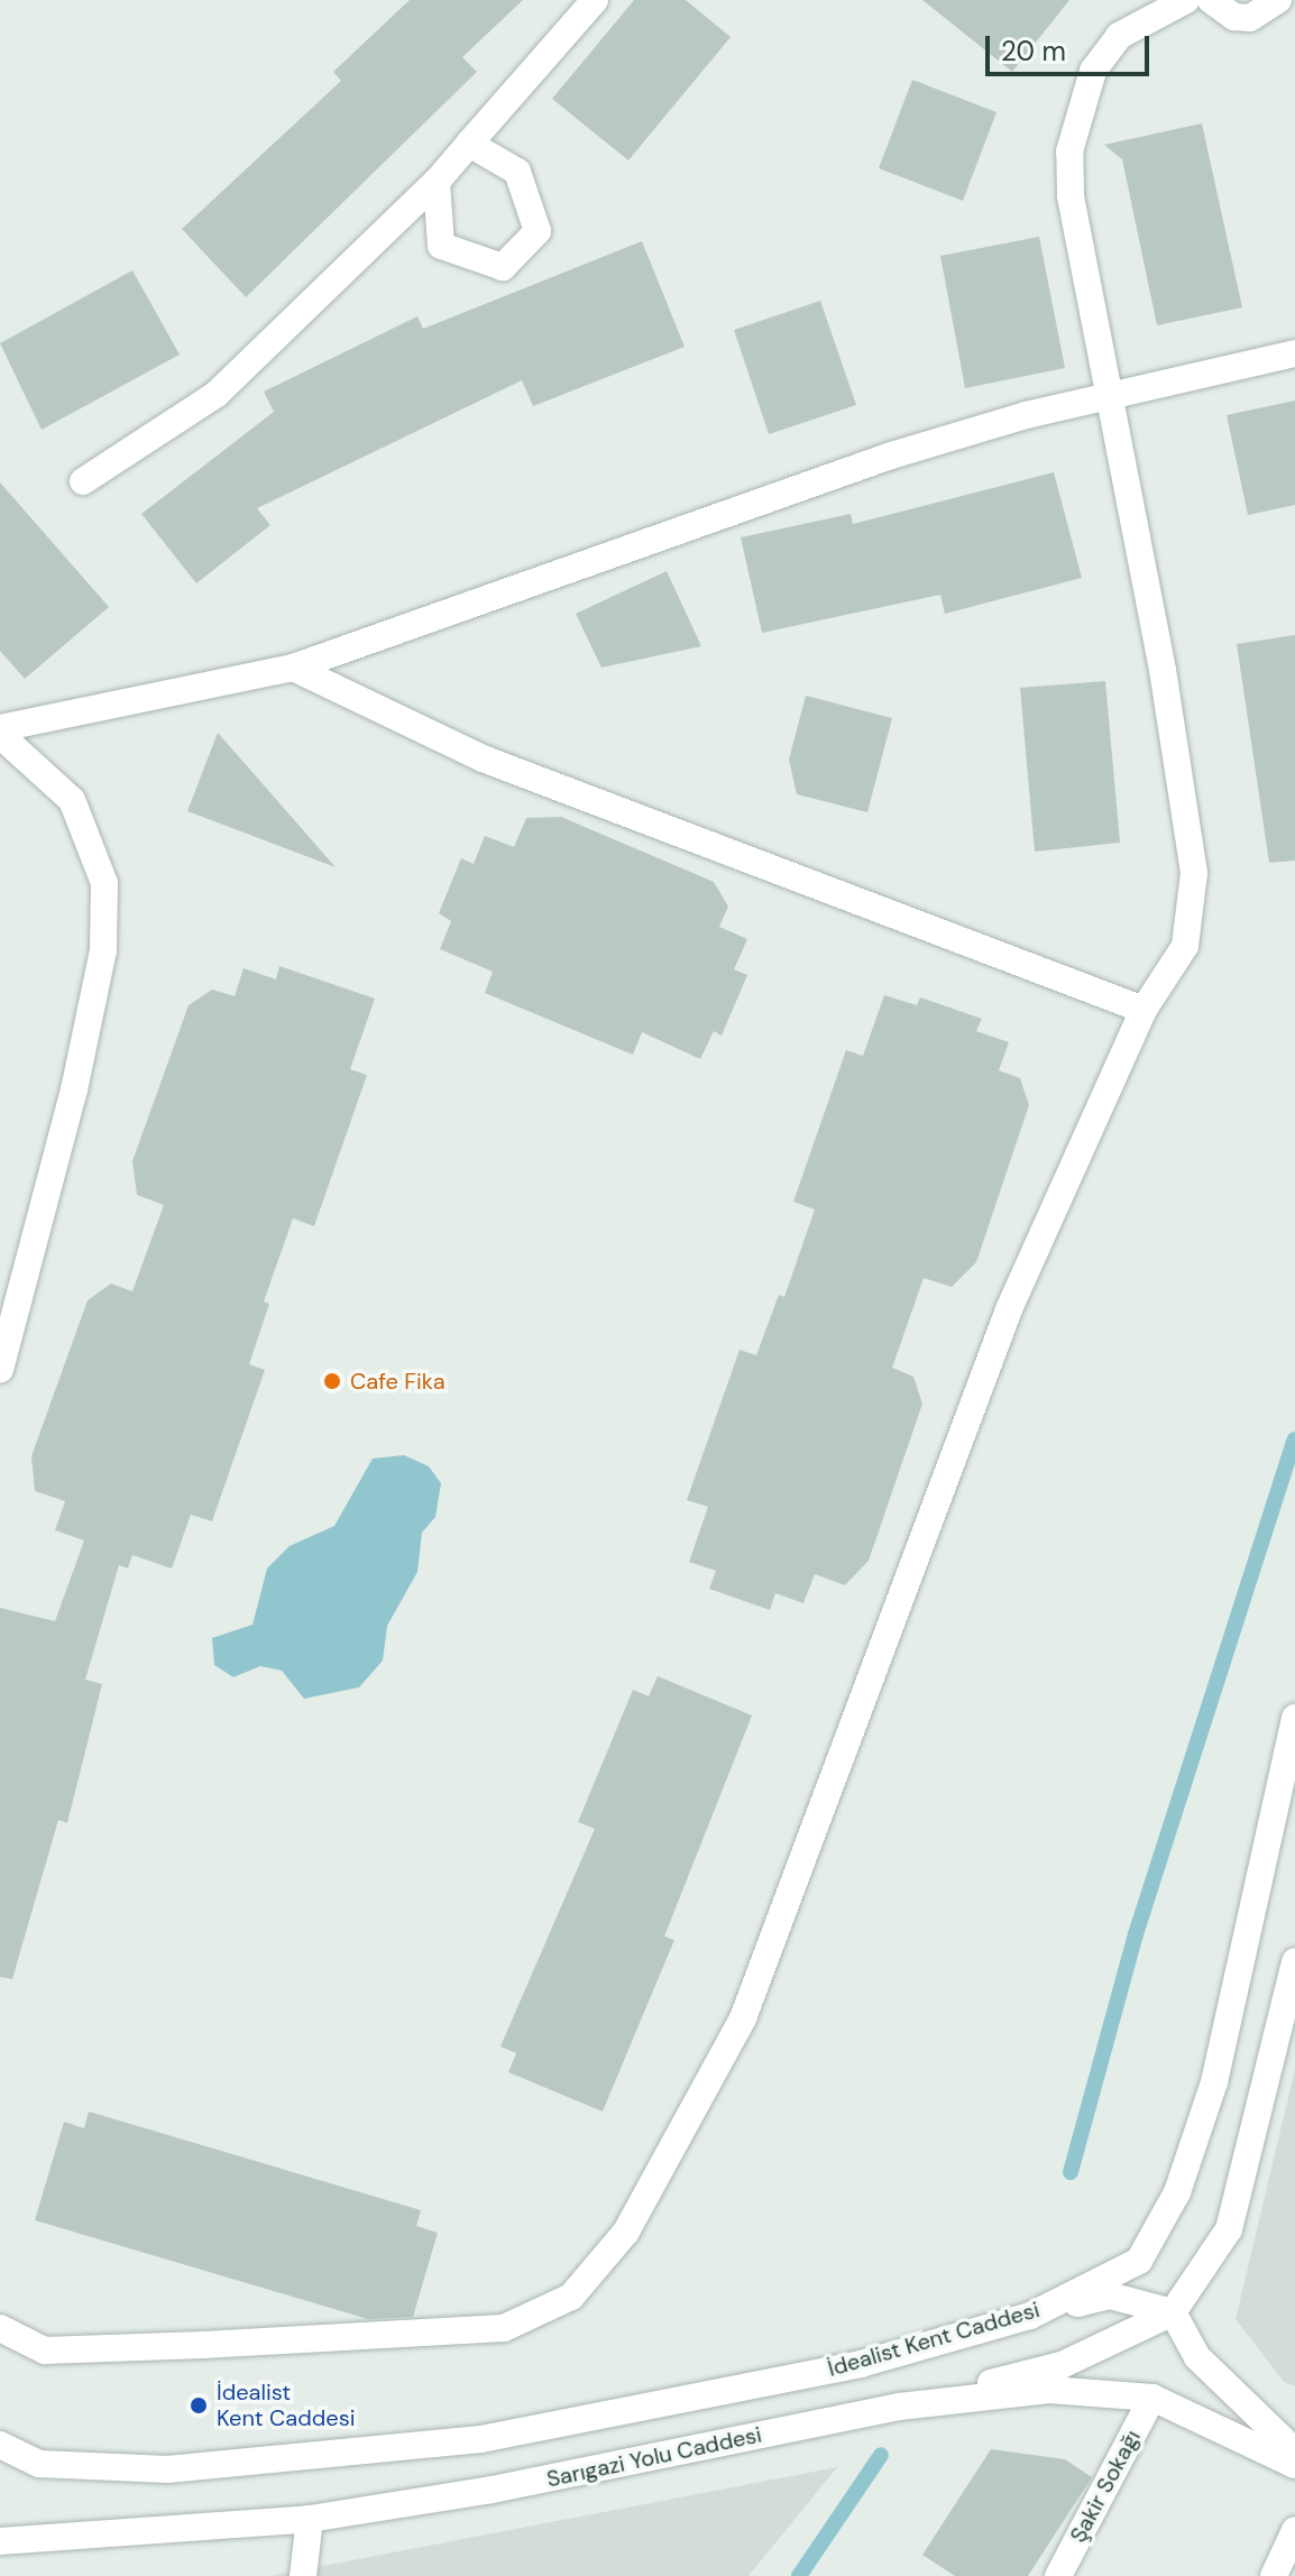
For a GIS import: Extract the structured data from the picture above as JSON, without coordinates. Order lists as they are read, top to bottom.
{
  "streets": {
    "street": ["İdealist Kent Caddesi", "Sarıgazi Yolu Caddesi", "Şakir Sokağı"]
  },
  "crossings": [
    ["Sarıgazi Yolu Caddesi", "Şakir Sokağı"]
  ],
  "places": ["Cafe Fika", "İdealist Kent Caddesi"],
  "scale_bar": "20 m"
}
